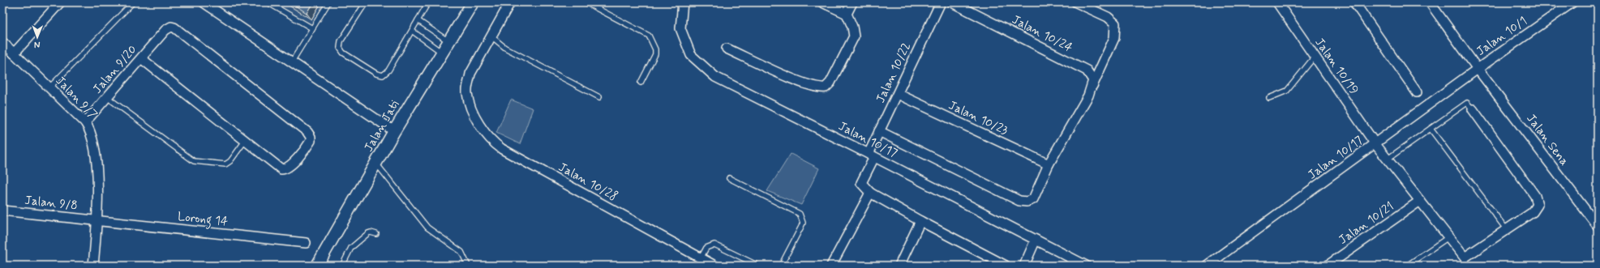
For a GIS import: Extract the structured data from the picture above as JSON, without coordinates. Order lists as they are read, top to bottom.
{
  "streets": {
    "street": [
      "Jalan 10/24",
      "Jalan 10/1",
      "Jalan 10/19",
      "Jalan 9/20",
      "Jalan 10/22",
      "Jalan 9/7",
      "Jalan 10/23",
      "Jalan Jati",
      "Jalan 10/17",
      "Jalan Sena",
      "Jalan 10/28",
      "Jalan 9/8",
      "Lorong 14",
      "Jalan 10/21"
    ]
  },
  "crossings": [
    ["Jalan 10/1", "Jalan 10/17"],
    ["Jalan 10/1", "Jalan Sena"],
    ["Jalan 10/19", "Jalan 10/17"],
    ["Jalan 10/19", "Jalan 10/21"],
    ["Jalan 9/20", "Jalan 9/7"],
    ["Jalan 10/22", "Jalan 10/23"],
    ["Jalan 10/22", "Jalan 10/17"],
    ["Jalan 9/7", "Jalan 9/8"],
    ["Jalan 9/7", "Lorong 14"],
    ["Jalan 10/17", "Jalan Sena"],
    ["Jalan 9/8", "Lorong 14"]
  ],
  "north": "bottom"
}
